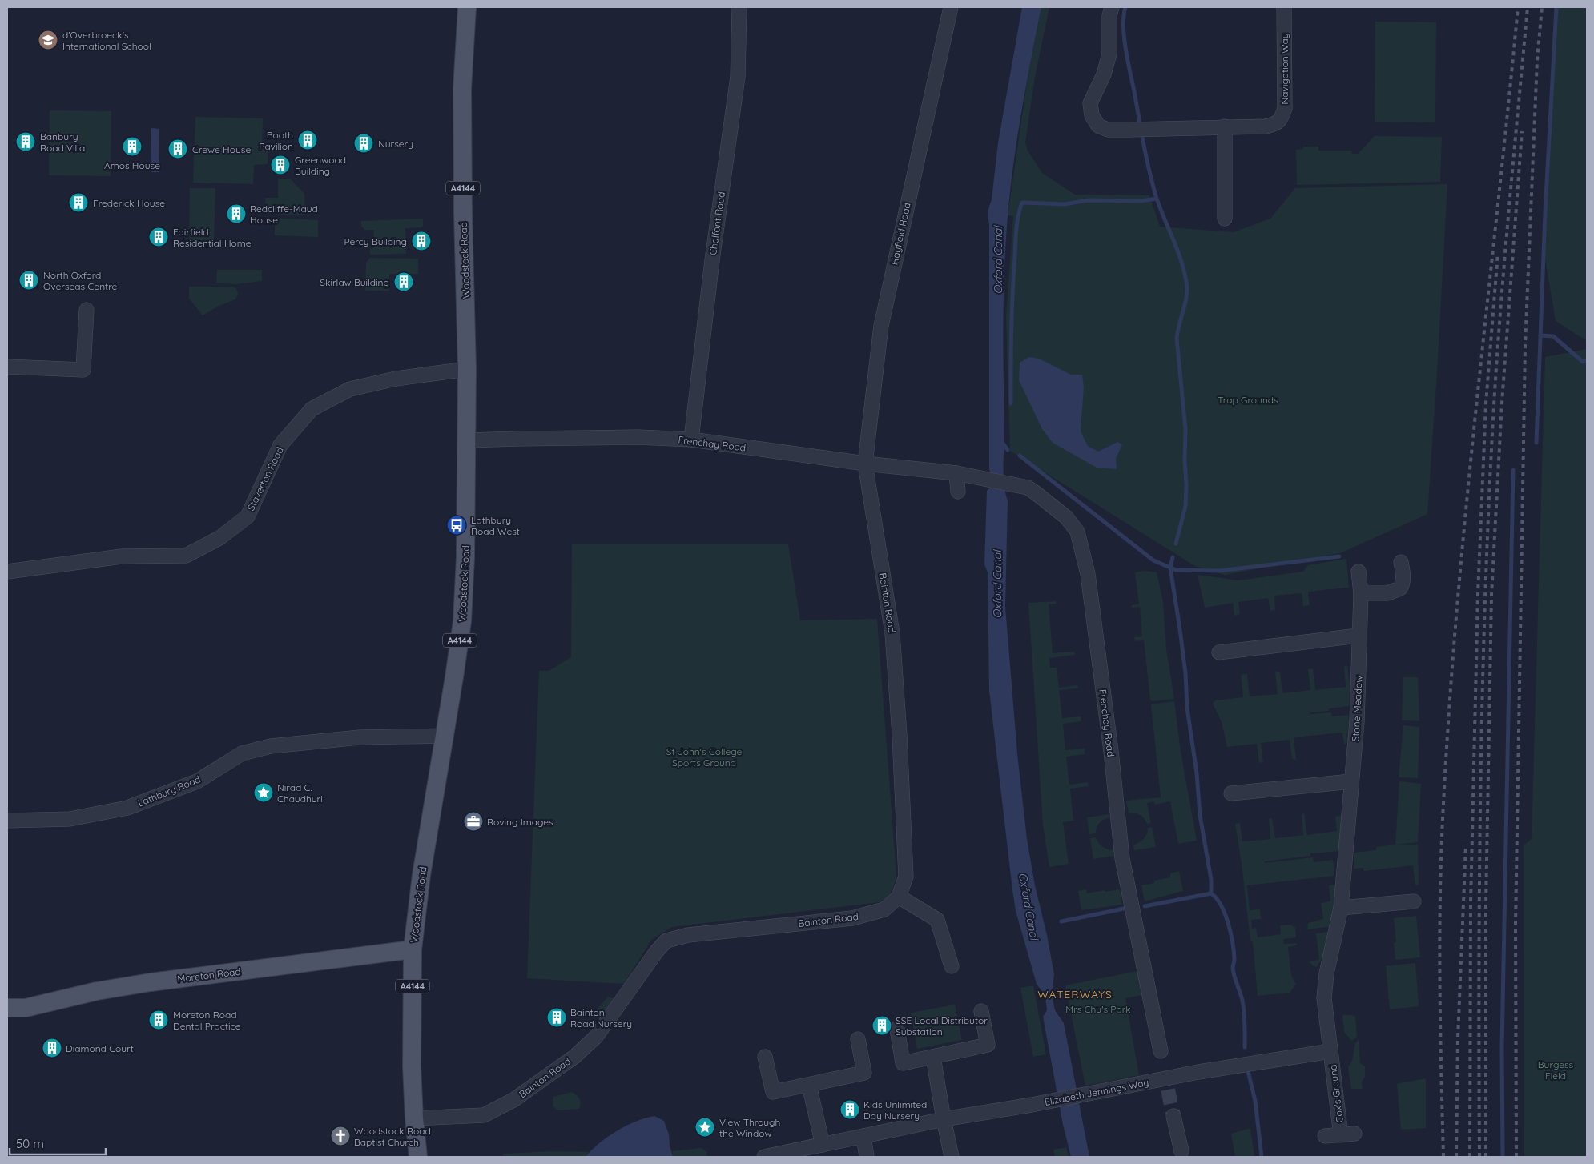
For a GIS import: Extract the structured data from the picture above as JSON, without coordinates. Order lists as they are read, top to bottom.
{
  "streets": {
    "main road": ["A4144", "Woodstock Road", "Moreton Road"],
    "street": [
      "Navigation Way",
      "Chalfont Road",
      "Hayfield Road",
      "Frenchay Road",
      "Staverton Road",
      "Bainton Road",
      "Stone Meadow",
      "Lathbury Road",
      "Elizabeth Jennings Way",
      "Cox's Ground"
    ]
  },
  "crossings": [
    ["Chalfont Road", "Frenchay Road"],
    ["Hayfield Road", "Frenchay Road"],
    ["Hayfield Road", "Bainton Road"],
    ["Woodstock Road", "Frenchay Road"],
    ["Woodstock Road", "Staverton Road"],
    ["Woodstock Road", "Bainton Road"],
    ["Woodstock Road", "Lathbury Road"],
    ["Woodstock Road", "Moreton Road"],
    ["Frenchay Road", "Bainton Road"],
    ["Stone Meadow", "Elizabeth Jennings Way"],
    ["Stone Meadow", "Cox's Ground"],
    ["Elizabeth Jennings Way", "Cox's Ground"]
  ],
  "districts": ["WATERWAYS"],
  "water": ["Oxford Canal"],
  "parks": [
    "Trap Grounds",
    "St John's College Sports Ground",
    "Mrs Chu's Park",
    "Burgess Field"
  ],
  "places": {
    "school or university": ["d'Overbroeck's International School"],
    "building": [
      "Booth Pavilion",
      "Banbury Road Villa",
      "Nursery",
      "Amos House",
      "Crewe House",
      "Greenwood Building",
      "Frederick House",
      "Redcliffe-Maud House",
      "Fairfield Residential Home",
      "Percy Building",
      "North Oxford Overseas Centre",
      "Skirlaw Building",
      "Bainton Road Nursery",
      "Moreton Road Dental Practice",
      "SSE Local Distributor Substation",
      "Diamond Court",
      "Kids Unlimited Day Nursery"
    ],
    "bus stop": ["Lathbury Road West"],
    "place": ["Nirad C. Chaudhuri", "View Through the Window"],
    "office": ["Roving Images"],
    "church": ["Woodstock Road Baptist Church"]
  },
  "scale_bar": "50 m"
}
